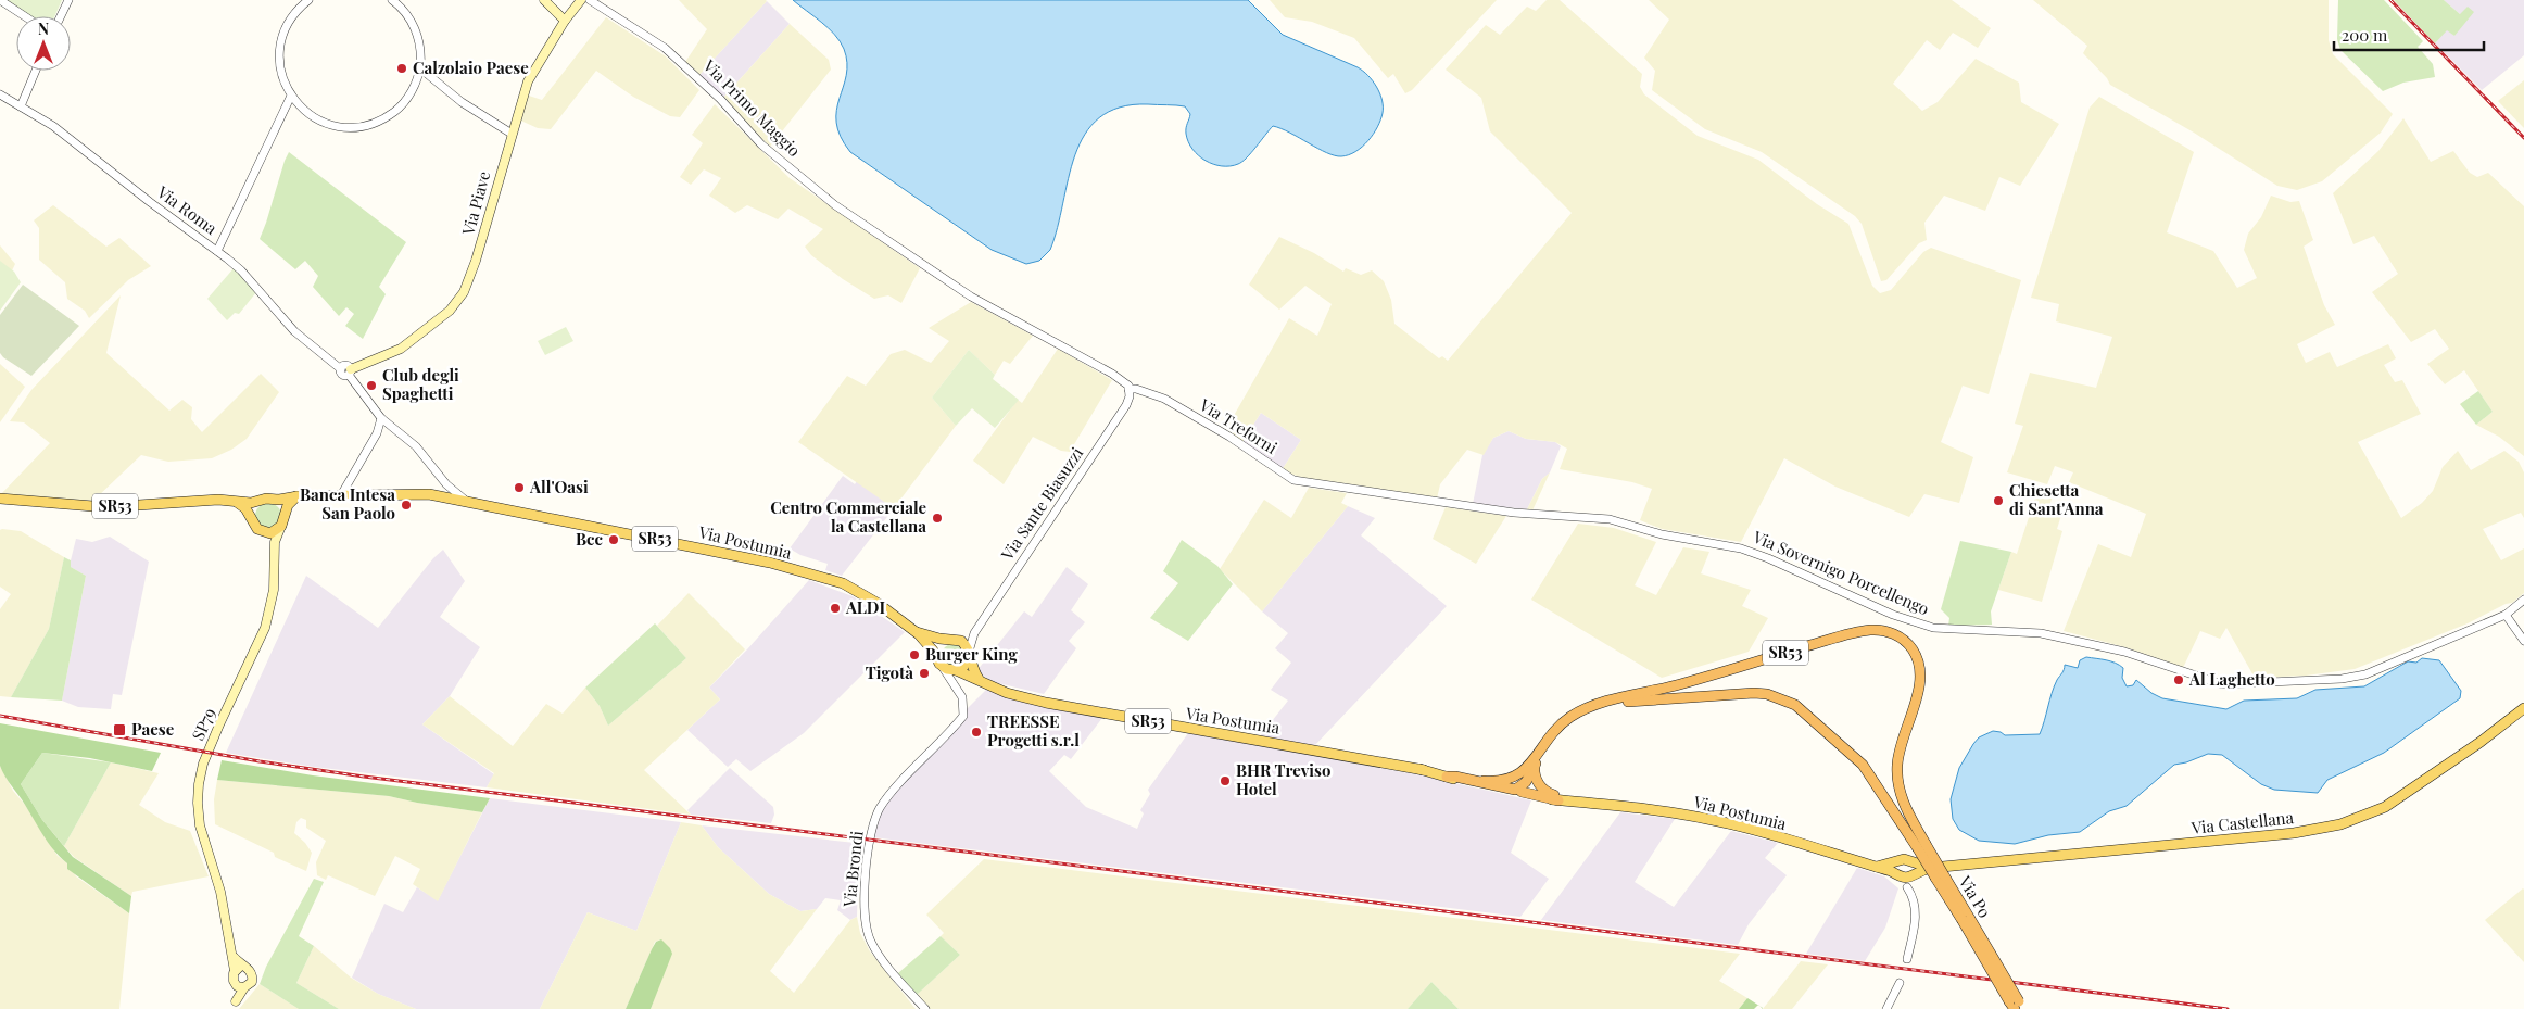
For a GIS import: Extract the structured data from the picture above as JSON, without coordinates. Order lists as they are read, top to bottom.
{
  "streets": {
    "highway": ["SR53", "Via Po"],
    "main road": [
      "Via Piave",
      "Via Postumia",
      "SP79",
      "Via Castellana"
    ],
    "street": [
      "Via Primo Maggio",
      "Via Roma",
      "Via Treforni",
      "Via Sante Biasuzzi",
      "Via Sovernigo Porcellengo",
      "Via Brondi"
    ]
  },
  "crossings": [
    ["Via Primo Maggio", "Via Treforni"],
    ["Via Piave", "Via Roma"],
    ["Via Treforni", "Via Sante Biasuzzi"],
    ["Via Treforni", "Via Sovernigo Porcellengo"],
    ["Via Sante Biasuzzi", "SR53"],
    ["Via Sante Biasuzzi", "Via Postumia"],
    ["Via Sante Biasuzzi", "Via Brondi"],
    ["SR53", "Via Postumia"],
    ["SR53", "Via Brondi"],
    ["SR53", "Via Po"],
    ["Via Postumia", "Via Brondi"]
  ],
  "places": {
    "other": [
      "Calzolaio Paese",
      "Club degli Spaghetti",
      "All'Oasi",
      "Chiesetta di Sant'Anna",
      "Banca Intesa San Paolo",
      "Centro Commerciale la Castellana",
      "Bcc",
      "ALDI",
      "Burger King",
      "Tigotà",
      "Al Laghetto",
      "TREESSE Progetti s.r.l",
      "BHR Treviso Hotel"
    ],
    "transit": ["Paese"]
  },
  "scale_bar": "200 m",
  "north": "top"
}
